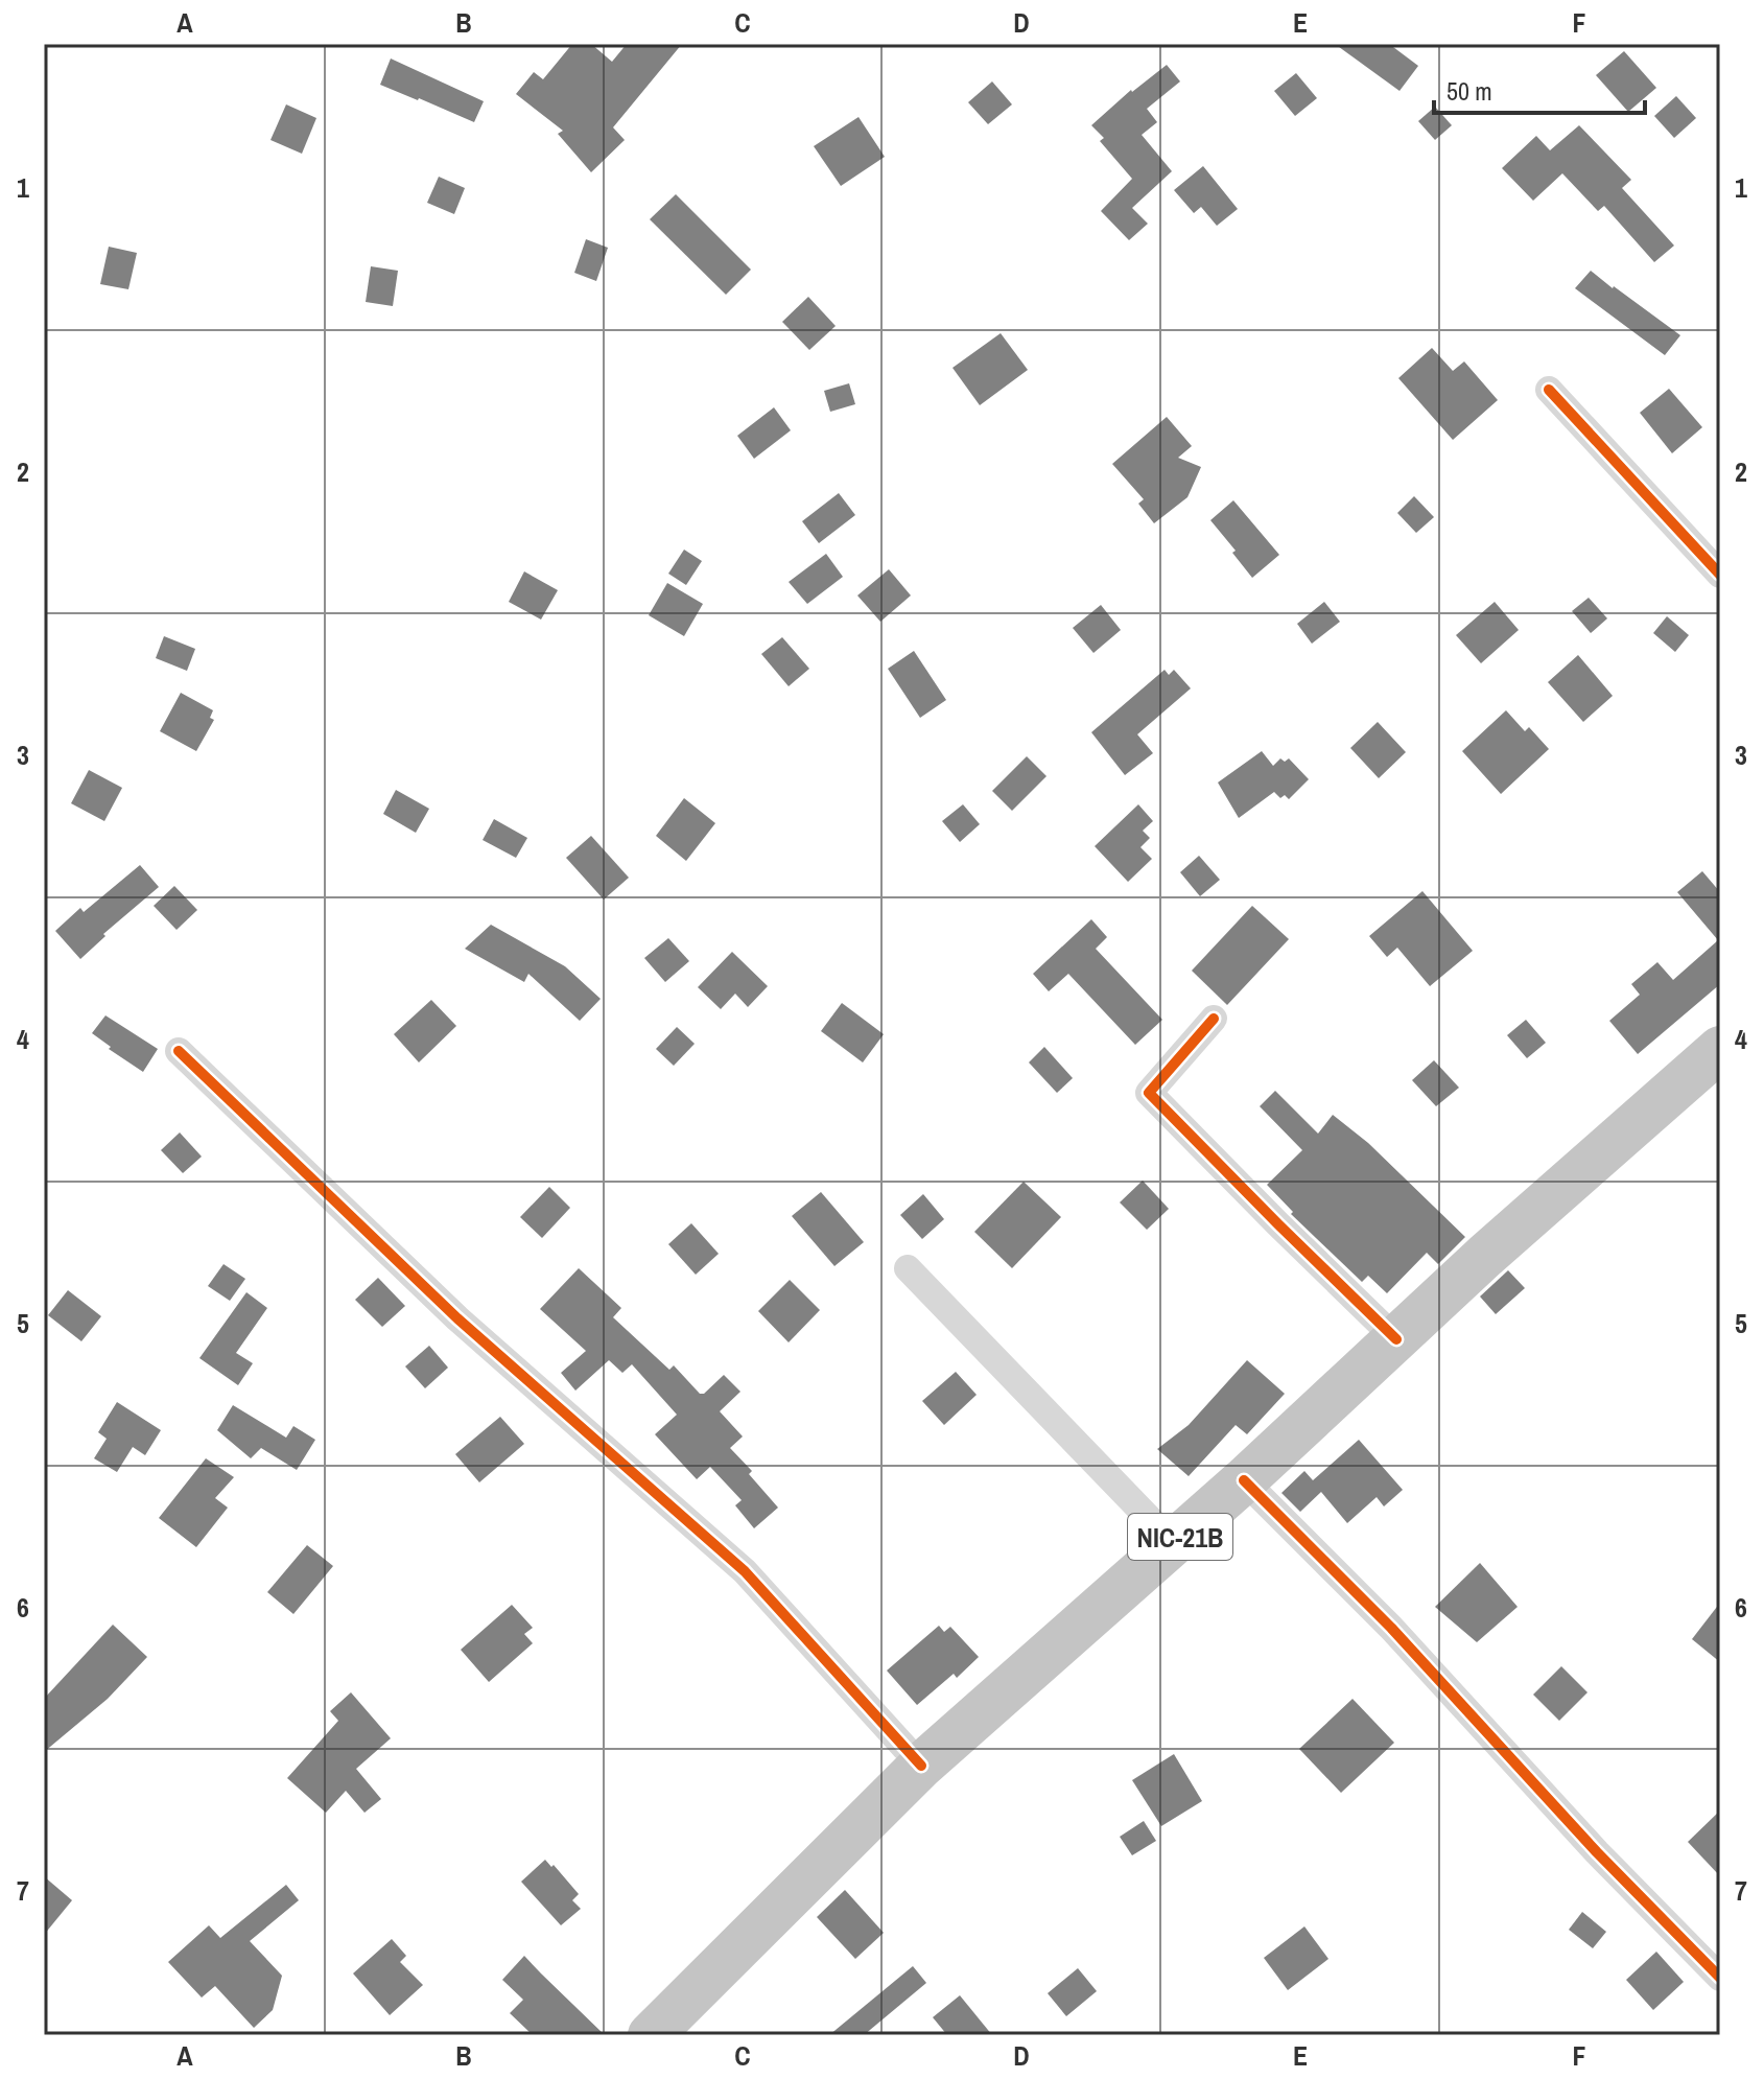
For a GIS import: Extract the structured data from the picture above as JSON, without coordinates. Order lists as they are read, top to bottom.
{
  "streets": {
    "highway": ["NIC-21B"]
  },
  "scale_bar": "50 m",
  "grid": {
    "columns": [
      "A",
      "B",
      "C",
      "D",
      "E",
      "F"
    ],
    "rows": [
      "1",
      "2",
      "3",
      "4",
      "5",
      "6",
      "7"
    ]
  }
}
